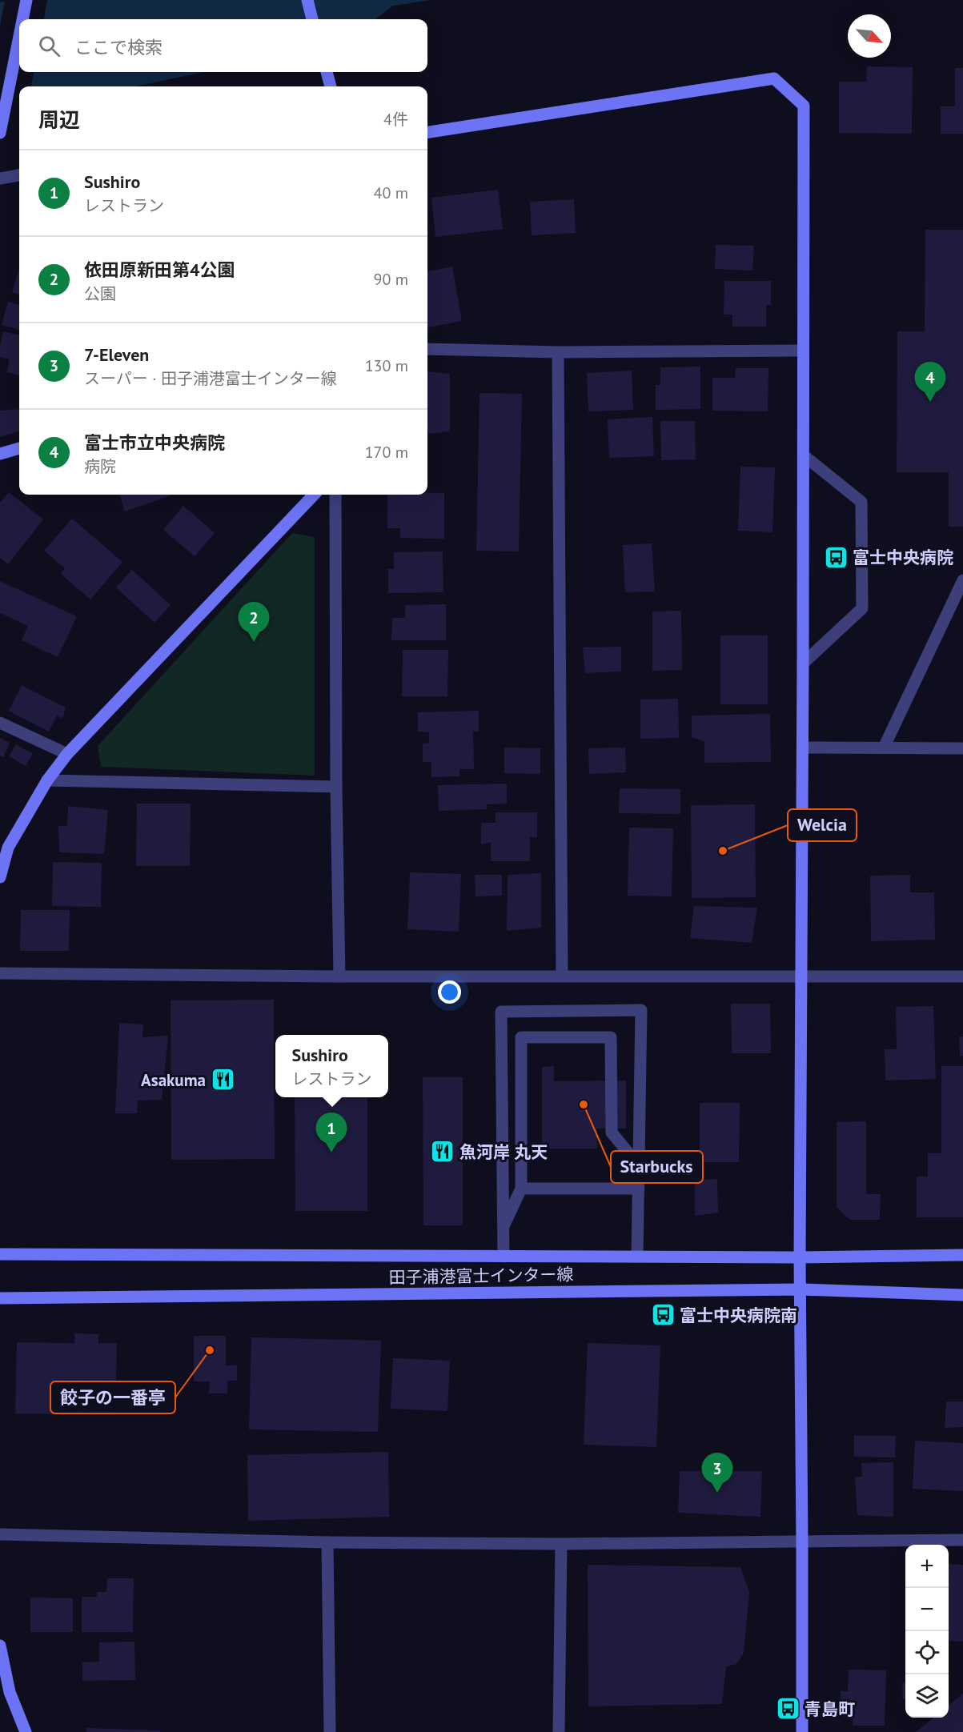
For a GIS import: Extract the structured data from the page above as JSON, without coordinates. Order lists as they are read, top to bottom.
{
  "streets": {
    "street": ["田子浦港富士インター線"]
  },
  "places": {
    "bus stop": ["富士中央病院", "富士中央病院南", "青島町"],
    "other": ["Welcia", "Starbucks", "餃子の一番亭"],
    "restaurant": ["Asakuma", "魚河岸 丸天"]
  },
  "north": "bottom right",
  "page": {
    "search": "ここで検索",
    "heading": ["周辺", "4件"],
    "list": [
      {
        "mark": "1",
        "name": "Sushiro",
        "note": "レストラン",
        "value": "40 m"
      },
      {
        "mark": "2",
        "name": "依田原新田第4公園",
        "note": "公園",
        "value": "90 m"
      },
      {
        "mark": "3",
        "name": "7-Eleven",
        "note": "スーパー · 田子浦港富士インター線",
        "value": "130 m"
      },
      {
        "mark": "4",
        "name": "富士市立中央病院",
        "note": "病院",
        "value": "170 m"
      }
    ],
    "pins": [
      "4",
      "2",
      "1",
      "3"
    ],
    "popup": ["Sushiro", "レストラン"],
    "map_buttons": ["+", "−"]
  }
}
